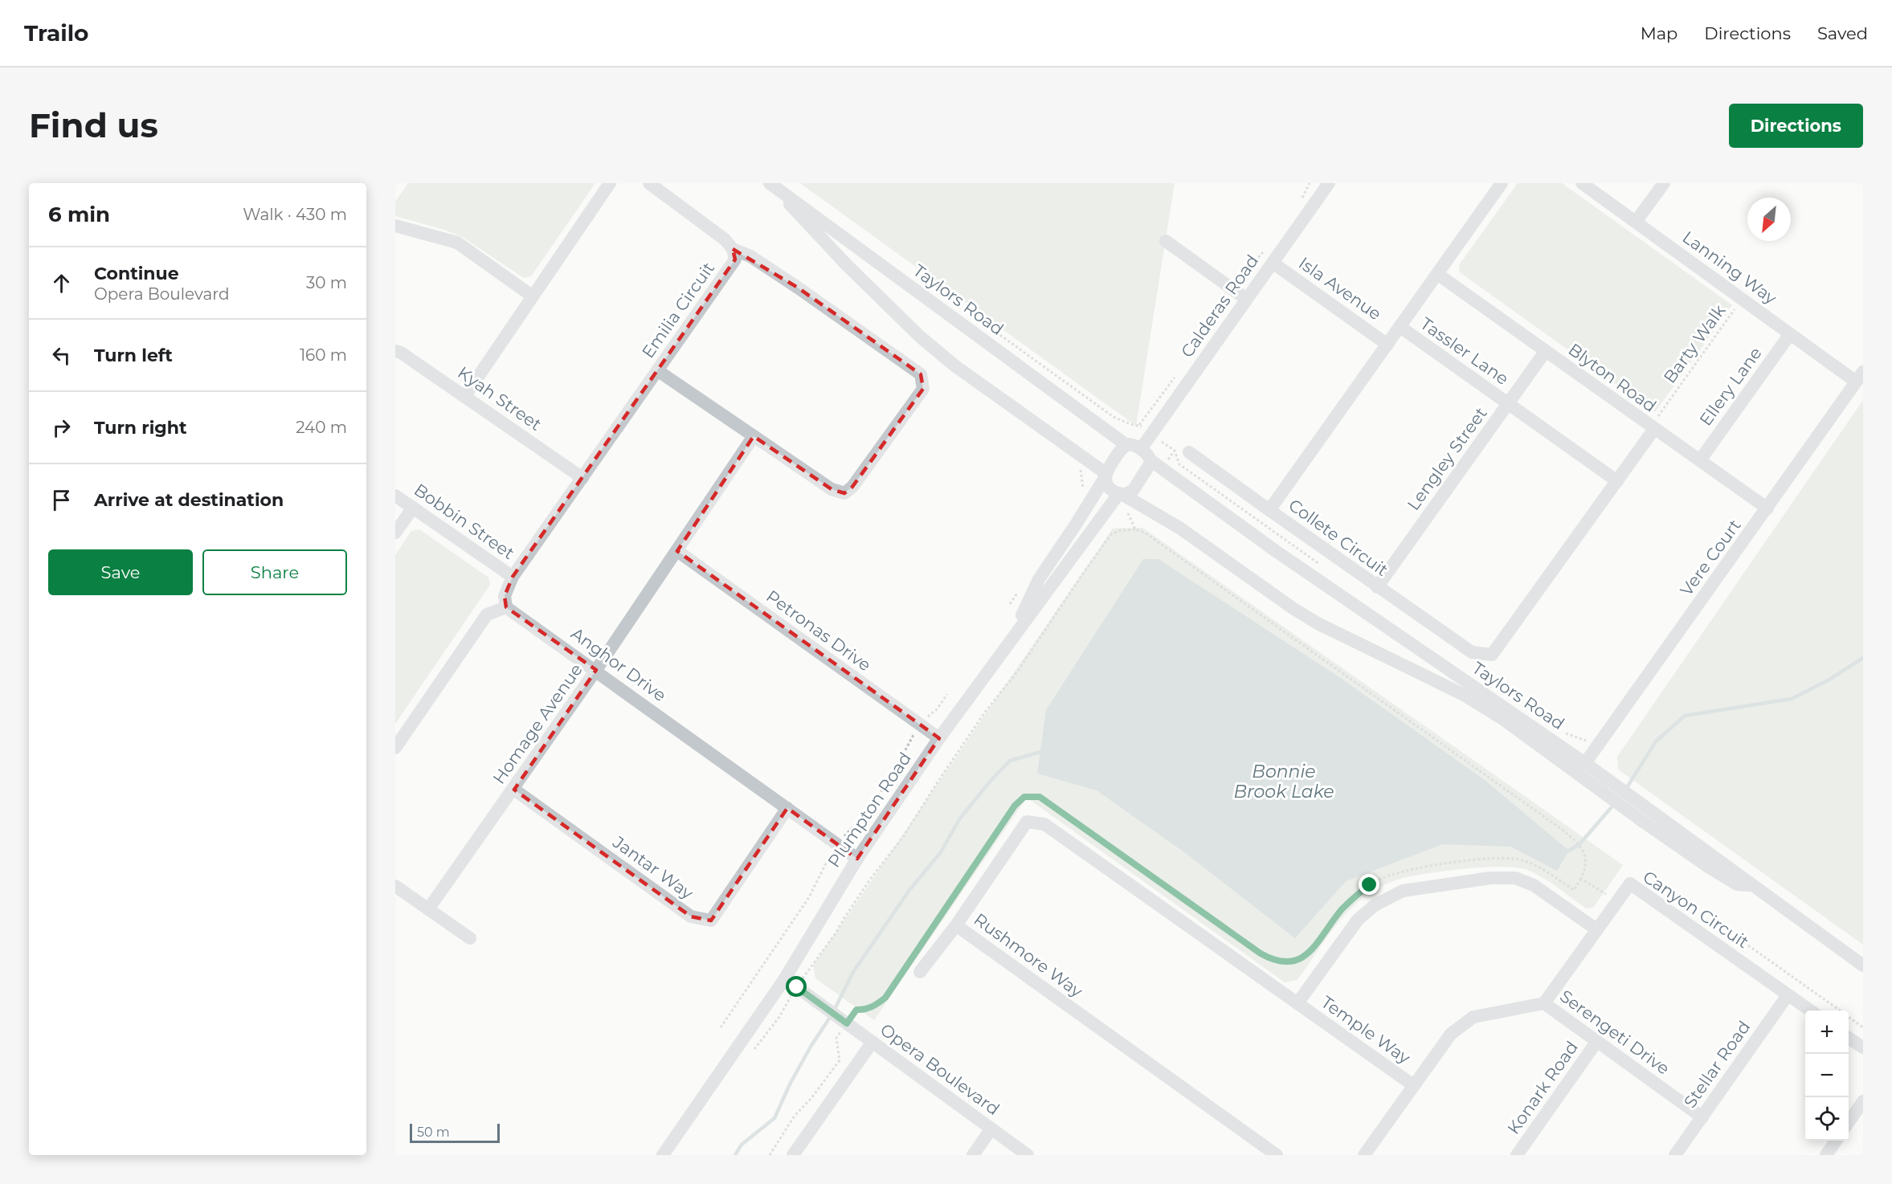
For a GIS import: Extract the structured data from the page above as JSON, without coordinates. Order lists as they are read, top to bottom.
{
  "streets": {
    "street": [
      "Lanning Way",
      "Isla Avenue",
      "Taylors Road",
      "Calderas Road",
      "Emilia Circuit",
      "Tassler Lane",
      "Blyton Road",
      "Ellery Lane",
      "Kyah Street",
      "Lengley Street",
      "Bobbin Street",
      "Collete Circuit",
      "Vere Court",
      "Petronas Drive",
      "Anghor Drive",
      "Homage Avenue",
      "Plumpton Road",
      "Jantar Way",
      "Canyon Circuit",
      "Rushmore Way",
      "Temple Way",
      "Serengeti Drive",
      "Stellar Road",
      "Opera Boulevard",
      "Konark Road"
    ],
    "path": ["Barty Walk"]
  },
  "crossings": [
    ["Lanning Way", "Barty Walk"],
    ["Lanning Way", "Ellery Lane"],
    ["Lanning Way", "Vere Court"],
    ["Isla Avenue", "Calderas Road"],
    ["Isla Avenue", "Collete Circuit"],
    ["Taylors Road", "Calderas Road"],
    ["Taylors Road", "Vere Court"],
    ["Taylors Road", "Plumpton Road"],
    ["Calderas Road", "Plumpton Road"],
    ["Emilia Circuit", "Kyah Street"],
    ["Emilia Circuit", "Bobbin Street"],
    ["Emilia Circuit", "Anghor Drive"],
    ["Barty Walk", "Blyton Road"],
    ["Barty Walk", "Collete Circuit"],
    ["Tassler Lane", "Lengley Street"],
    ["Tassler Lane", "Collete Circuit"],
    ["Blyton Road", "Ellery Lane"],
    ["Blyton Road", "Lengley Street"],
    ["Blyton Road", "Collete Circuit"],
    ["Blyton Road", "Vere Court"],
    ["Lengley Street", "Collete Circuit"],
    ["Petronas Drive", "Homage Avenue"],
    ["Petronas Drive", "Plumpton Road"],
    ["Anghor Drive", "Homage Avenue"],
    ["Anghor Drive", "Plumpton Road"],
    ["Anghor Drive", "Jantar Way"],
    ["Homage Avenue", "Jantar Way"],
    ["Plumpton Road", "Opera Boulevard"],
    ["Canyon Circuit", "Serengeti Drive"],
    ["Canyon Circuit", "Stellar Road"],
    ["Rushmore Way", "Temple Way"],
    ["Temple Way", "Serengeti Drive"],
    ["Serengeti Drive", "Stellar Road"],
    ["Serengeti Drive", "Konark Road"]
  ],
  "water": ["Bonnie Brook Lake"],
  "scale_bar": "50 m",
  "north": "bottom left",
  "page": {
    "header": "Trailo",
    "nav": ["Map", "Directions", "Saved"],
    "buttons": [
      "Directions",
      ["Save", "Share"]
    ],
    "title": "Find us",
    "heading": ["6 min", "Walk · 430 m"],
    "list": [
      ["Continue", "Opera Boulevard", "30 m"],
      ["Turn left", "160 m"],
      ["Turn right", "240 m"],
      "Arrive at destination"
    ],
    "map_buttons": ["+", "−"],
    "scale": "50 m"
  }
}
